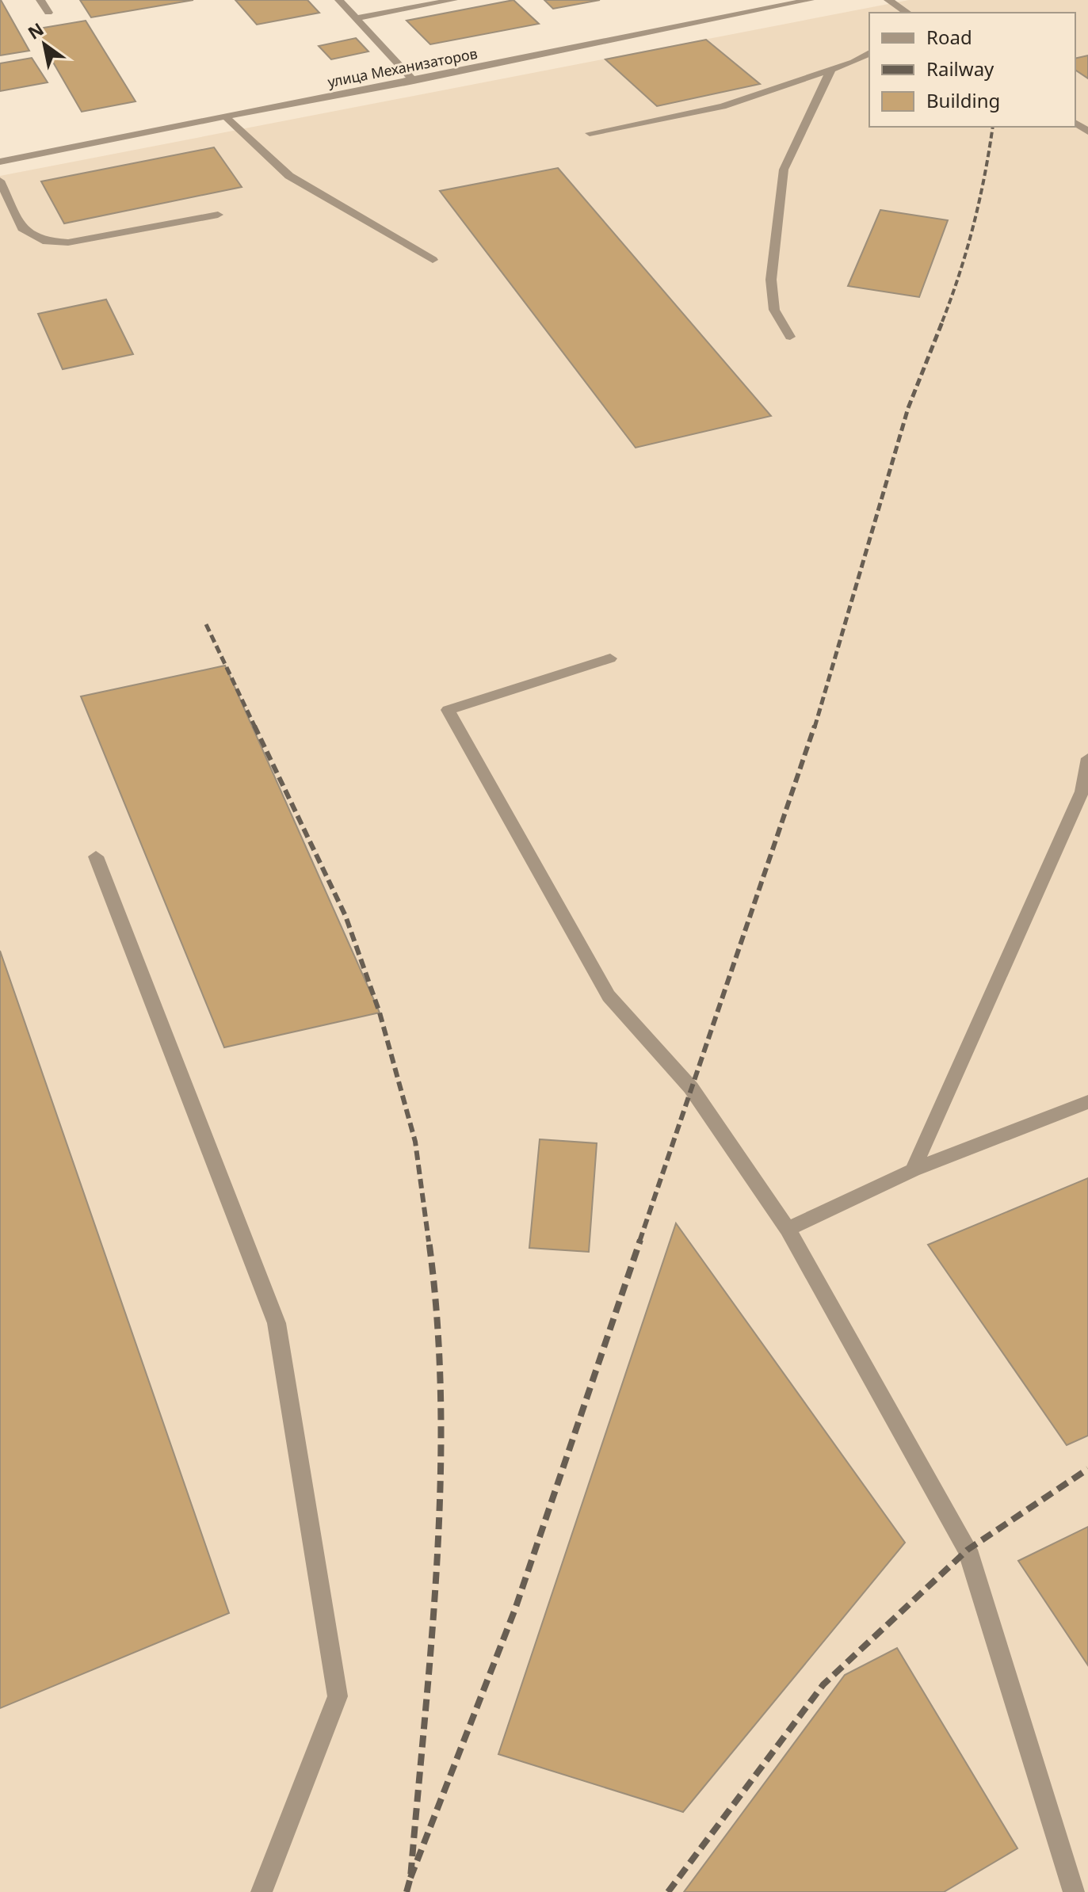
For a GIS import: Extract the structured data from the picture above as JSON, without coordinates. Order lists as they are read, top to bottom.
{
  "streets": {
    "street": ["улица Механизаторов"]
  },
  "legend": ["Road", "Railway", "Building"],
  "north": "top left"
}
